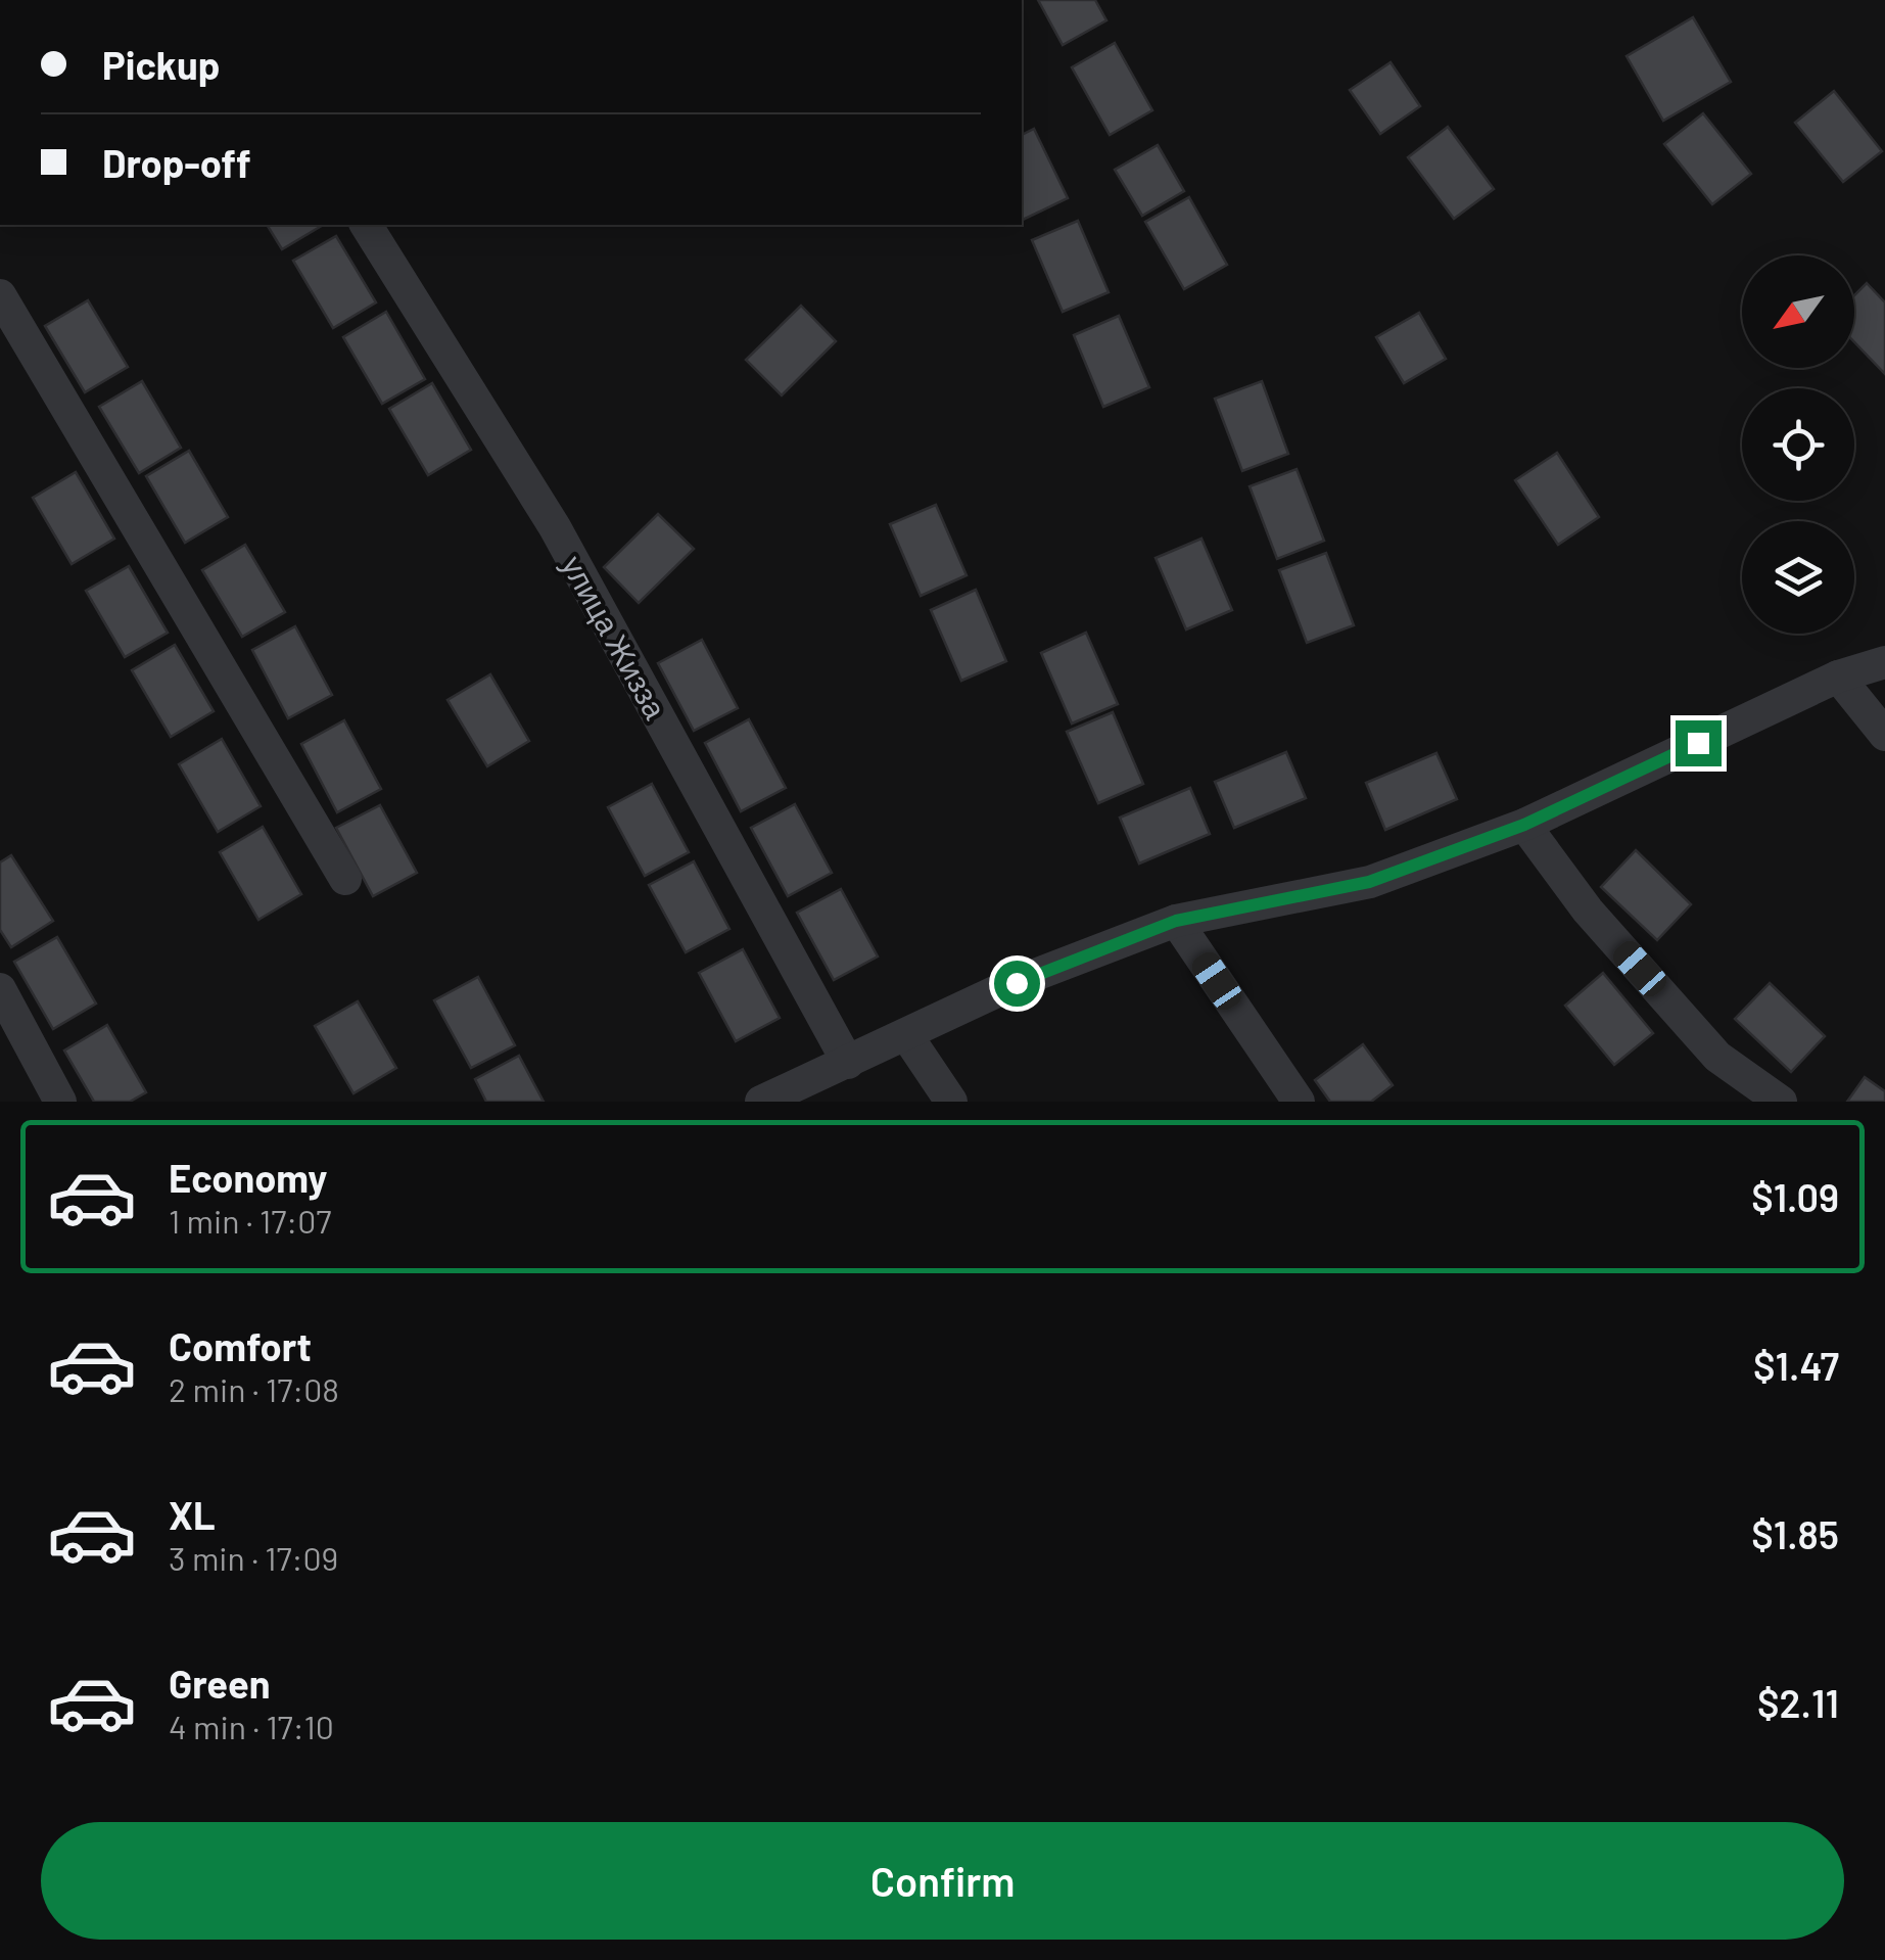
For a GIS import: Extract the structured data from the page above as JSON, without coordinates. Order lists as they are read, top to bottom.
{
  "streets": {
    "street": ["улица Жизза"]
  },
  "north": "bottom left",
  "page": {
    "banner": ["Pickup", "Drop-off"],
    "list": [
      {
        "name": "Economy",
        "note": "1 min · 17:07",
        "value": "$1.09"
      },
      {
        "name": "Comfort",
        "note": "2 min · 17:08",
        "value": "$1.47"
      },
      {
        "name": "XL",
        "note": "3 min · 17:09",
        "value": "$1.85"
      },
      {
        "name": "Green",
        "note": "4 min · 17:10",
        "value": "$2.11"
      }
    ],
    "buttons": "Confirm"
  }
}
